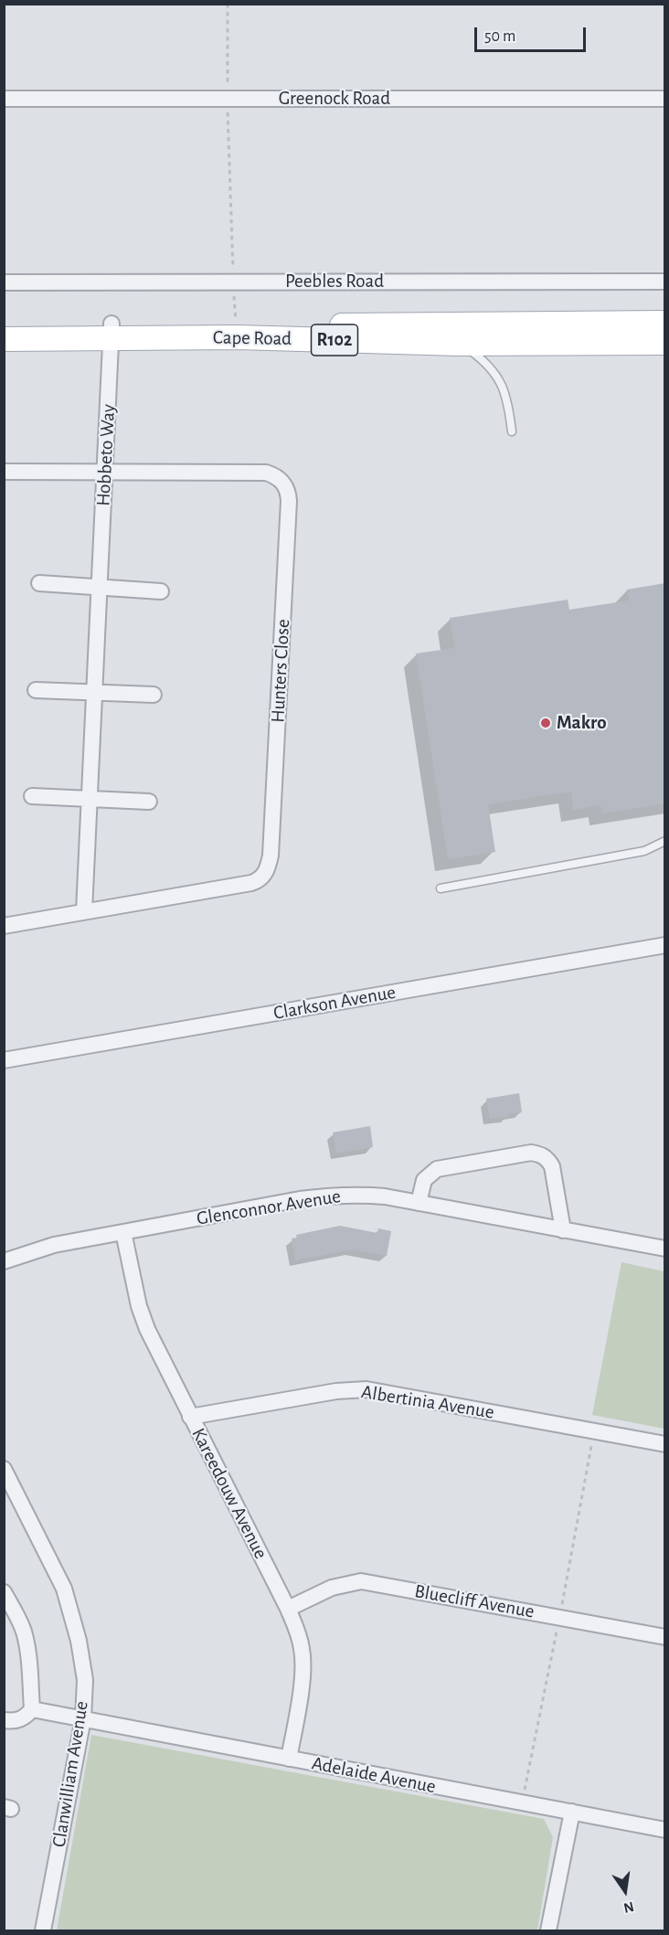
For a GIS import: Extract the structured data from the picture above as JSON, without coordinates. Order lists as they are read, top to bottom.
{
  "streets": {
    "main road": ["Cape Road", "R102"],
    "street": [
      "Greenock Road",
      "Peebles Road",
      "Hobbeto Way",
      "Hunters Close",
      "Clarkson Avenue",
      "Glenconnor Avenue",
      "Albertinia Avenue",
      "Kareedouw Avenue",
      "Bluecliff Avenue",
      "Clanwilliam Avenue",
      "Adelaide Avenue"
    ]
  },
  "crossings": [
    ["Cape Road", "Hobbeto Way"],
    ["Hobbeto Way", "Hunters Close"],
    ["Glenconnor Avenue", "Kareedouw Avenue"],
    ["Albertinia Avenue", "Kareedouw Avenue"],
    ["Kareedouw Avenue", "Bluecliff Avenue"],
    ["Kareedouw Avenue", "Adelaide Avenue"],
    ["Clanwilliam Avenue", "Adelaide Avenue"]
  ],
  "places": ["Makro"],
  "scale_bar": "50 m",
  "north": "bottom"
}
